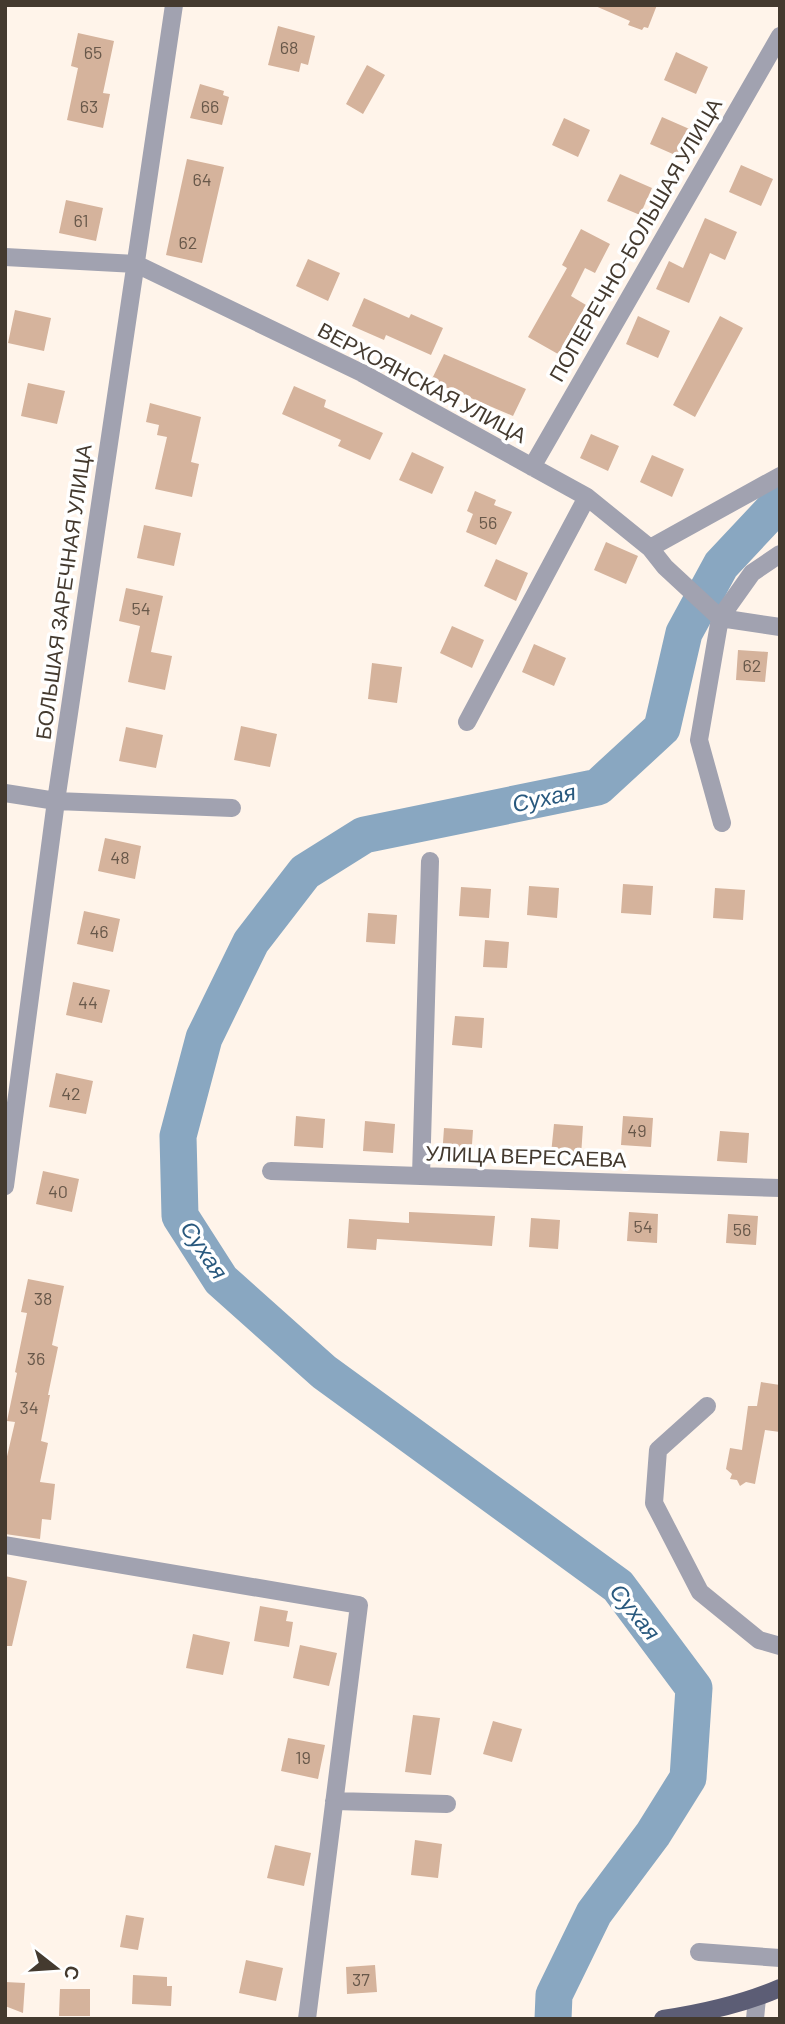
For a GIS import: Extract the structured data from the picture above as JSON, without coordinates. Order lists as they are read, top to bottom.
{
  "streets": {
    "street": [
      "ПОПЕРЕЧНО-БОЛЬШАЯ УЛИЦА",
      "ВЕРХОЯНСКАЯ УЛИЦА",
      "БОЛЬШАЯ ЗАРЕЧНАЯ УЛИЦА",
      "УЛИЦА ВЕРЕСАЕВА"
    ]
  },
  "crossings": [
    ["ПОПЕРЕЧНО-БОЛЬШАЯ УЛИЦА", "ВЕРХОЯНСКАЯ УЛИЦА"],
    ["ВЕРХОЯНСКАЯ УЛИЦА", "БОЛЬШАЯ ЗАРЕЧНАЯ УЛИЦА"]
  ],
  "water": ["Сухая"],
  "house_numbers": [
    "68",
    "65",
    "63",
    "66",
    "64",
    "61",
    "62",
    "56",
    "54",
    "62",
    "48",
    "46",
    "44",
    "42",
    "49",
    "40",
    "54",
    "56",
    "38",
    "36",
    "34",
    "19",
    "37"
  ],
  "north": "right"
}
